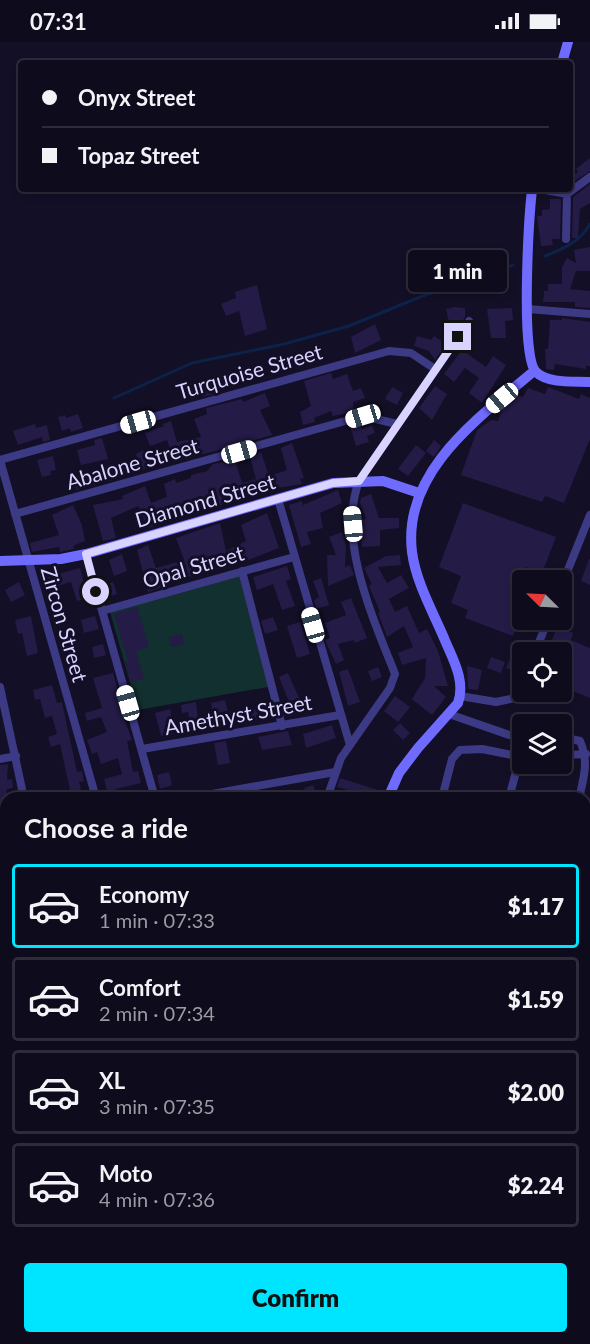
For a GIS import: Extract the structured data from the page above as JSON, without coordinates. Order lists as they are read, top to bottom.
{
  "streets": {
    "street": [
      "Turquoise Street",
      "Abalone Street",
      "Diamond Street",
      "Opal Street",
      "Zircon Street",
      "Amethyst Street"
    ]
  },
  "crossings": [
    ["Turquoise Street", "Zircon Street"],
    ["Abalone Street", "Zircon Street"],
    ["Diamond Street", "Zircon Street"]
  ],
  "north": "top left",
  "page": {
    "status": "07:31",
    "banner": ["Onyx Street", "Topaz Street"],
    "bubble": "1 min",
    "heading": "Choose a ride",
    "list": [
      {
        "name": "Economy",
        "note": "1 min · 07:33",
        "value": "$1.17"
      },
      {
        "name": "Comfort",
        "note": "2 min · 07:34",
        "value": "$1.59"
      },
      {
        "name": "XL",
        "note": "3 min · 07:35",
        "value": "$2.00"
      },
      {
        "name": "Moto",
        "note": "4 min · 07:36",
        "value": "$2.24"
      }
    ],
    "buttons": "Confirm"
  }
}
